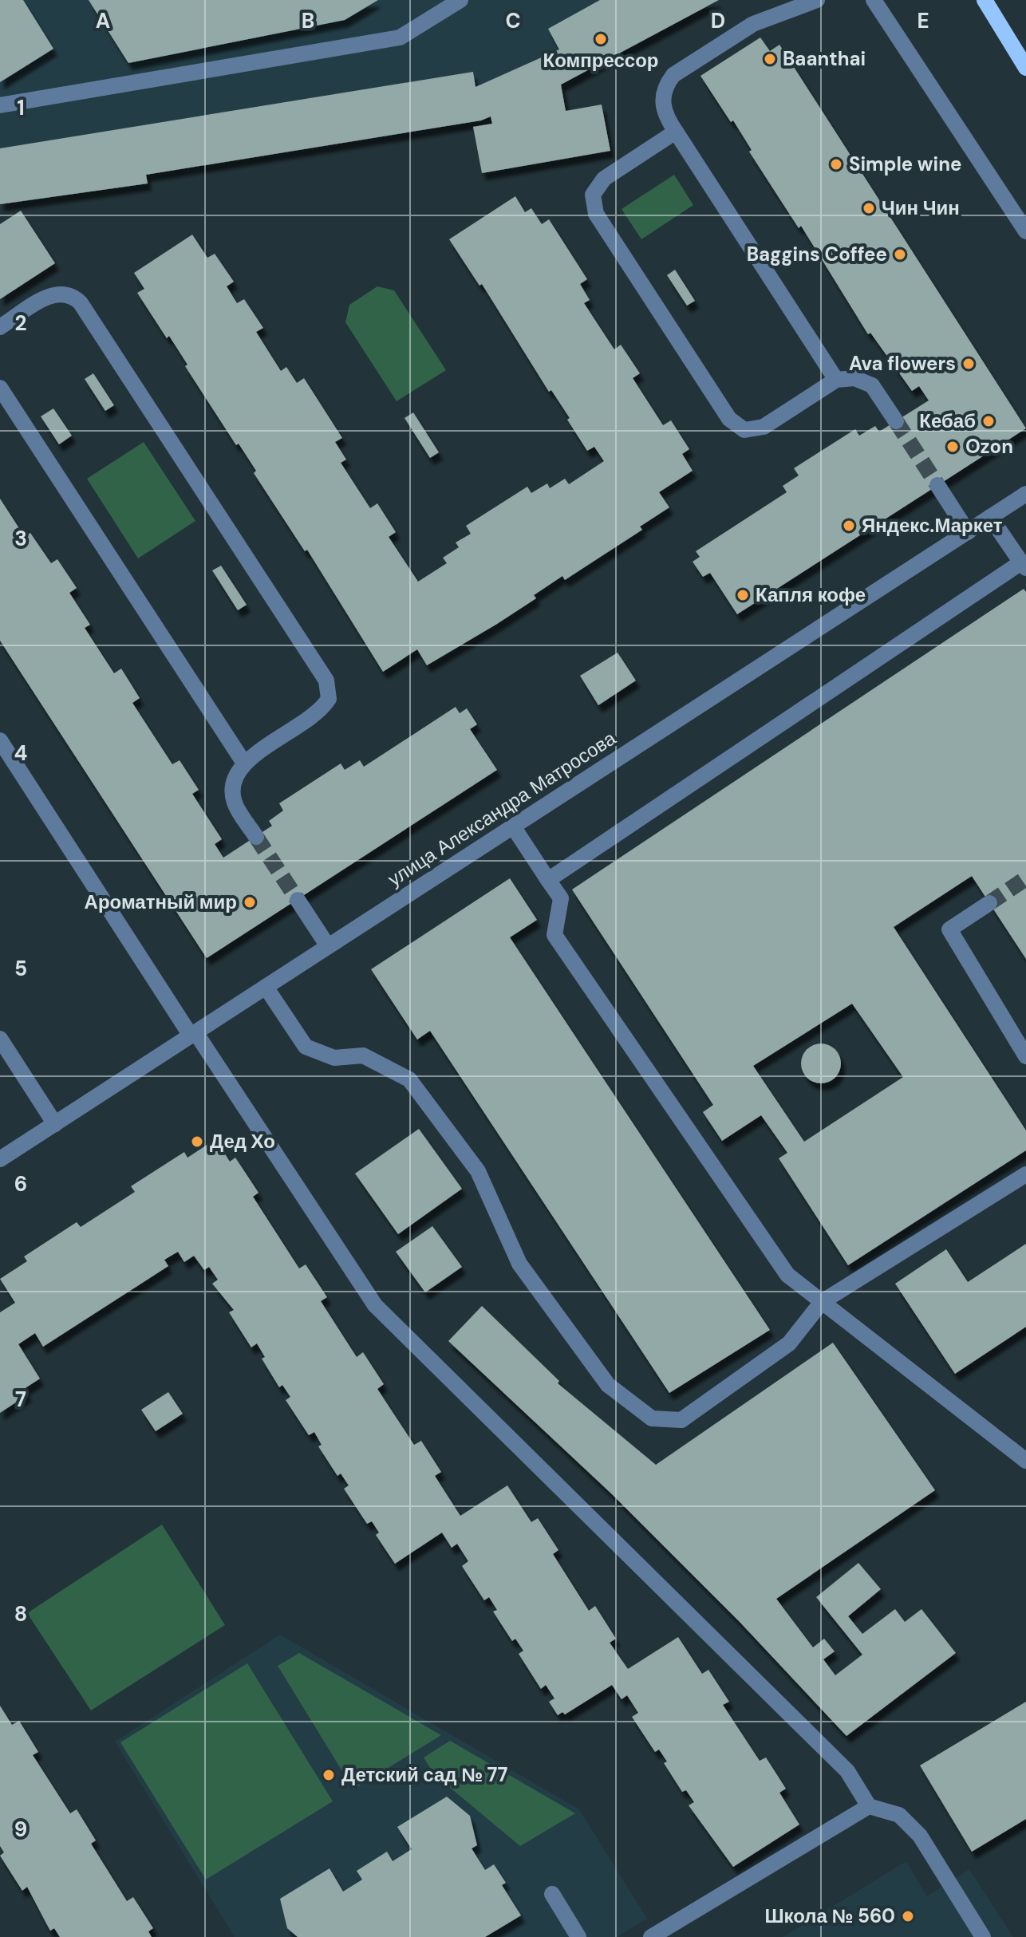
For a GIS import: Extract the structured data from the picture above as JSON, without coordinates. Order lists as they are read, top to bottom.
{
  "streets": {
    "street": ["улица Александра Матросова"]
  },
  "places": [
    "Компрессор",
    "Baanthai",
    "Simple wine",
    "Чин Чин",
    "Baggins Coffee",
    "Ava flowers",
    "Кебаб",
    "Ozon",
    "Яндекс.Маркет",
    "Капля кофе",
    "Ароматный мир",
    "Дед Хо",
    "Детский сад № 77",
    "Школа № 560"
  ],
  "grid": {
    "columns": [
      "A",
      "B",
      "C",
      "D",
      "E"
    ],
    "rows": [
      "1",
      "2",
      "3",
      "4",
      "5",
      "6",
      "7",
      "8",
      "9"
    ]
  }
}
